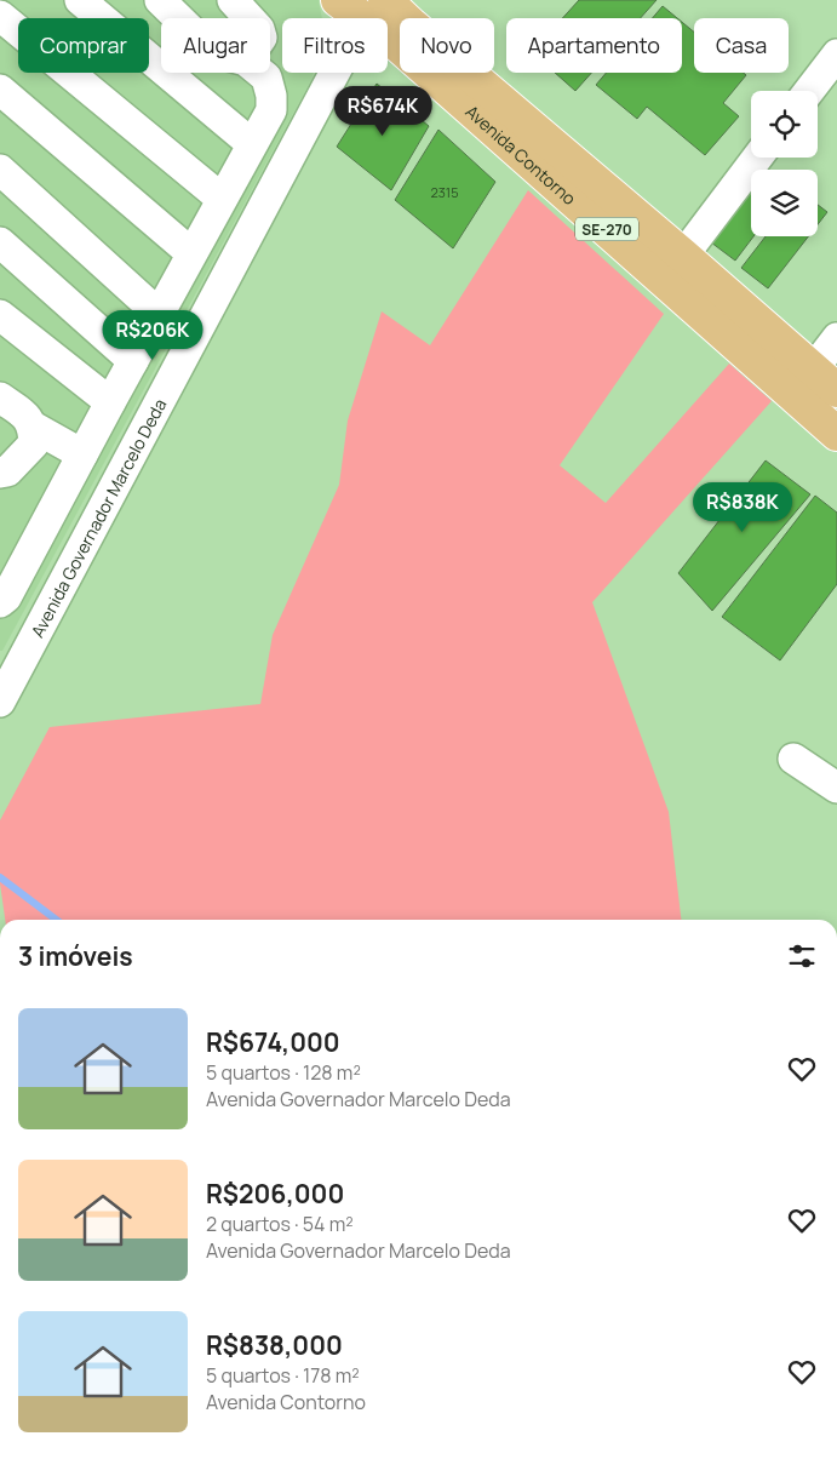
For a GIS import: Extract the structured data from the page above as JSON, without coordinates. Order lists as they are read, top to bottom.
{
  "streets": {
    "main road": ["Avenida Contorno", "SE-270"],
    "street": ["Avenida Governador Marcelo Deda"]
  },
  "crossings": [
    ["Avenida Contorno", "Avenida Governador Marcelo Deda"]
  ],
  "house_numbers": ["2315"],
  "page": {
    "chip": [
      "Comprar",
      "Alugar",
      "Filtros",
      "Novo",
      "Apartamento",
      "Casa"
    ],
    "price": ["R$674K", "R$206K", "R$838K"],
    "heading": "3 imóveis",
    "list": [
      {
        "name": "R$674,000",
        "note": "5 quartos · 128 m² · Avenida Governador Marcelo Deda"
      },
      {
        "name": "R$206,000",
        "note": "2 quartos · 54 m² · Avenida Governador Marcelo Deda"
      },
      {
        "name": "R$838,000",
        "note": "5 quartos · 178 m² · Avenida Contorno"
      }
    ]
  }
}
